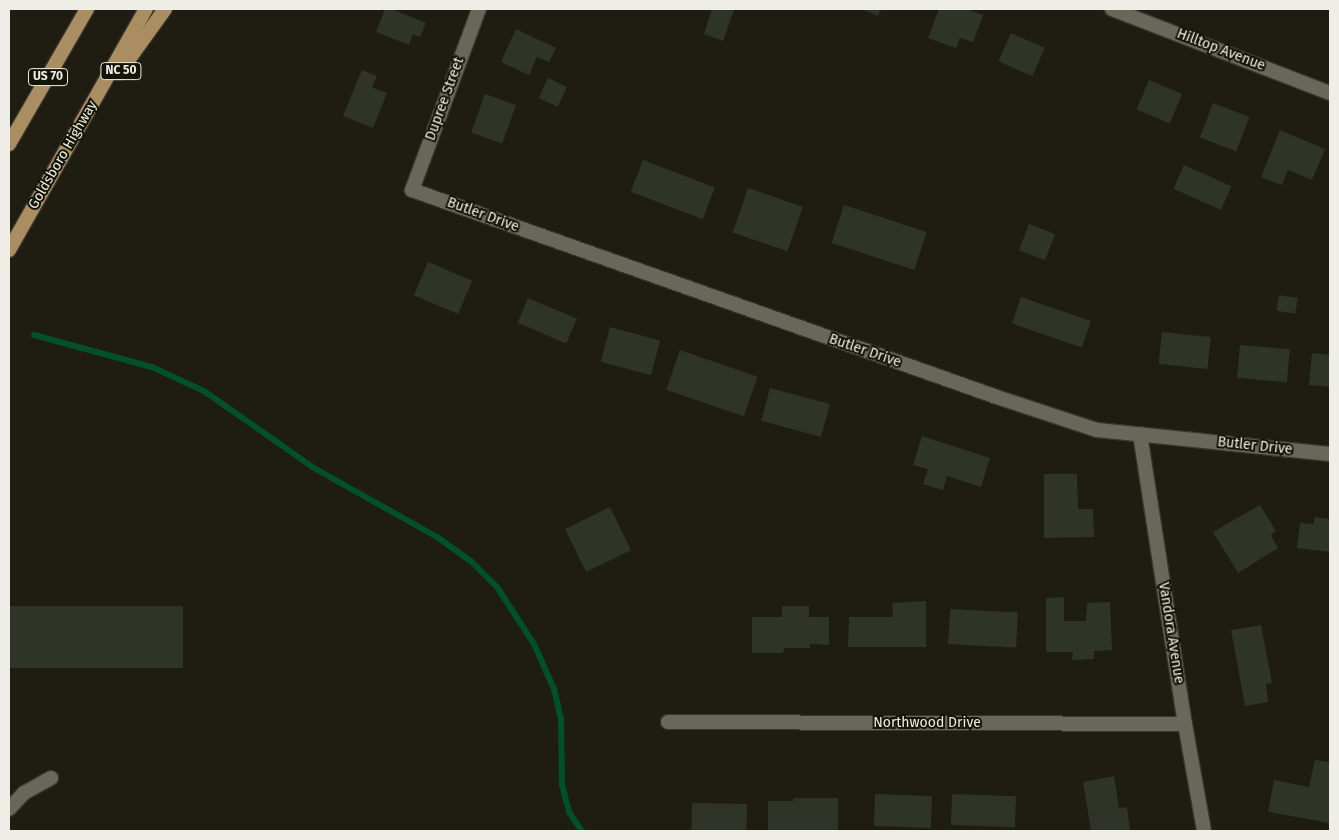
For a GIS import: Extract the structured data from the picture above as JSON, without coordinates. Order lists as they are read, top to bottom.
{
  "streets": {
    "main road": ["NC 50", "US 70", "Goldsboro Highway"],
    "street": [
      "Hilltop Avenue",
      "Dupree Street",
      "Butler Drive",
      "Vandora Avenue",
      "Northwood Drive"
    ]
  },
  "crossings": [
    ["NC 50", "Goldsboro Highway"],
    ["Dupree Street", "Butler Drive"],
    ["Butler Drive", "Vandora Avenue"],
    ["Vandora Avenue", "Northwood Drive"]
  ]
}
